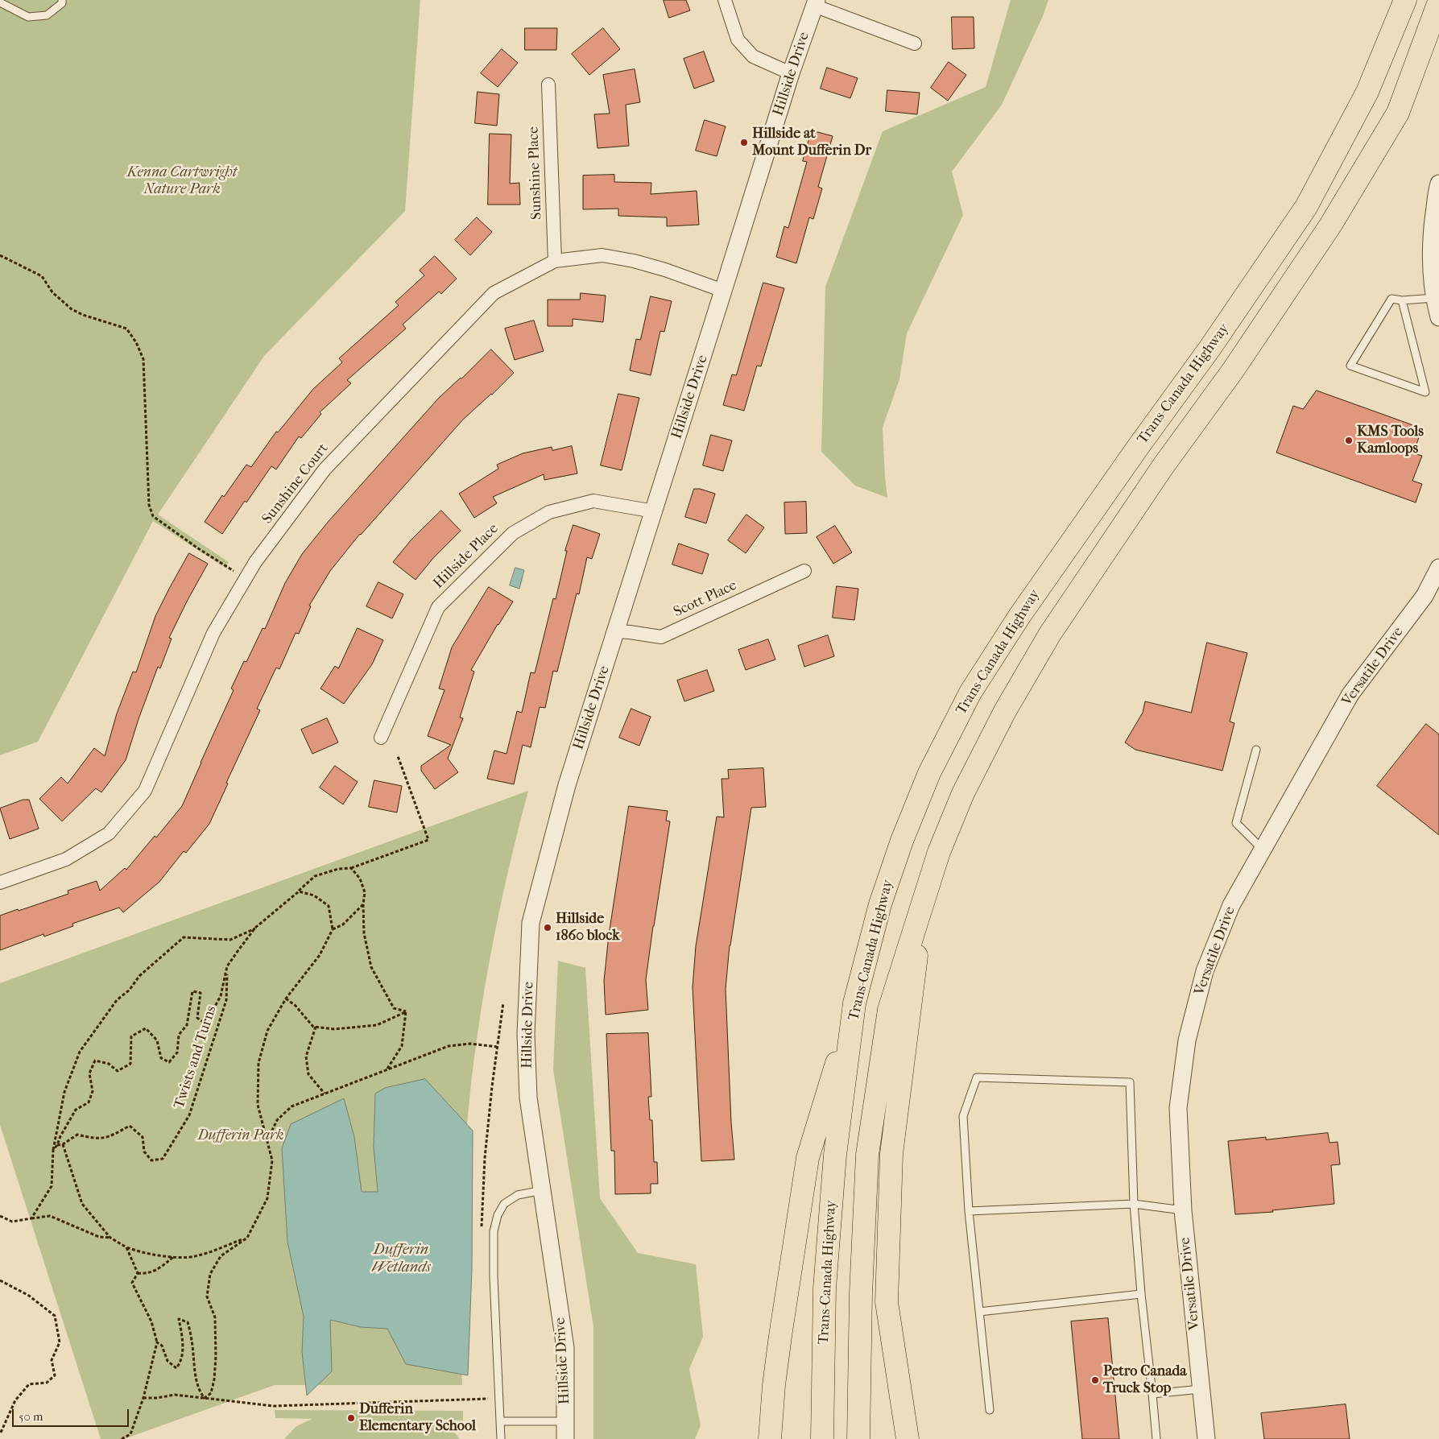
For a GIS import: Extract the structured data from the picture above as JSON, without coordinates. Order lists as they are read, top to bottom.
{
  "streets": {
    "highway": ["Trans-Canada Highway"],
    "street": [
      "Hillside Drive",
      "Sunshine Place",
      "Sunshine Court",
      "Hillside Place",
      "Scott Place",
      "Versatile Drive"
    ],
    "path": ["Twists and Turns"]
  },
  "crossings": [
    ["Hillside Drive", "Sunshine Court"],
    ["Hillside Drive", "Hillside Place"],
    ["Hillside Drive", "Scott Place"],
    ["Sunshine Place", "Sunshine Court"]
  ],
  "water": ["Dufferin Wetlands"],
  "parks": ["Kenna Cartwright Nature Park", "Dufferin Park"],
  "places": [
    "Hillside at Mount Dufferin Dr",
    "KMS Tools Kamloops",
    "Hillside 1860 block",
    "Petro Canada Truck Stop",
    "Dufferin Elementary School"
  ],
  "scale_bar": "50 m"
}
